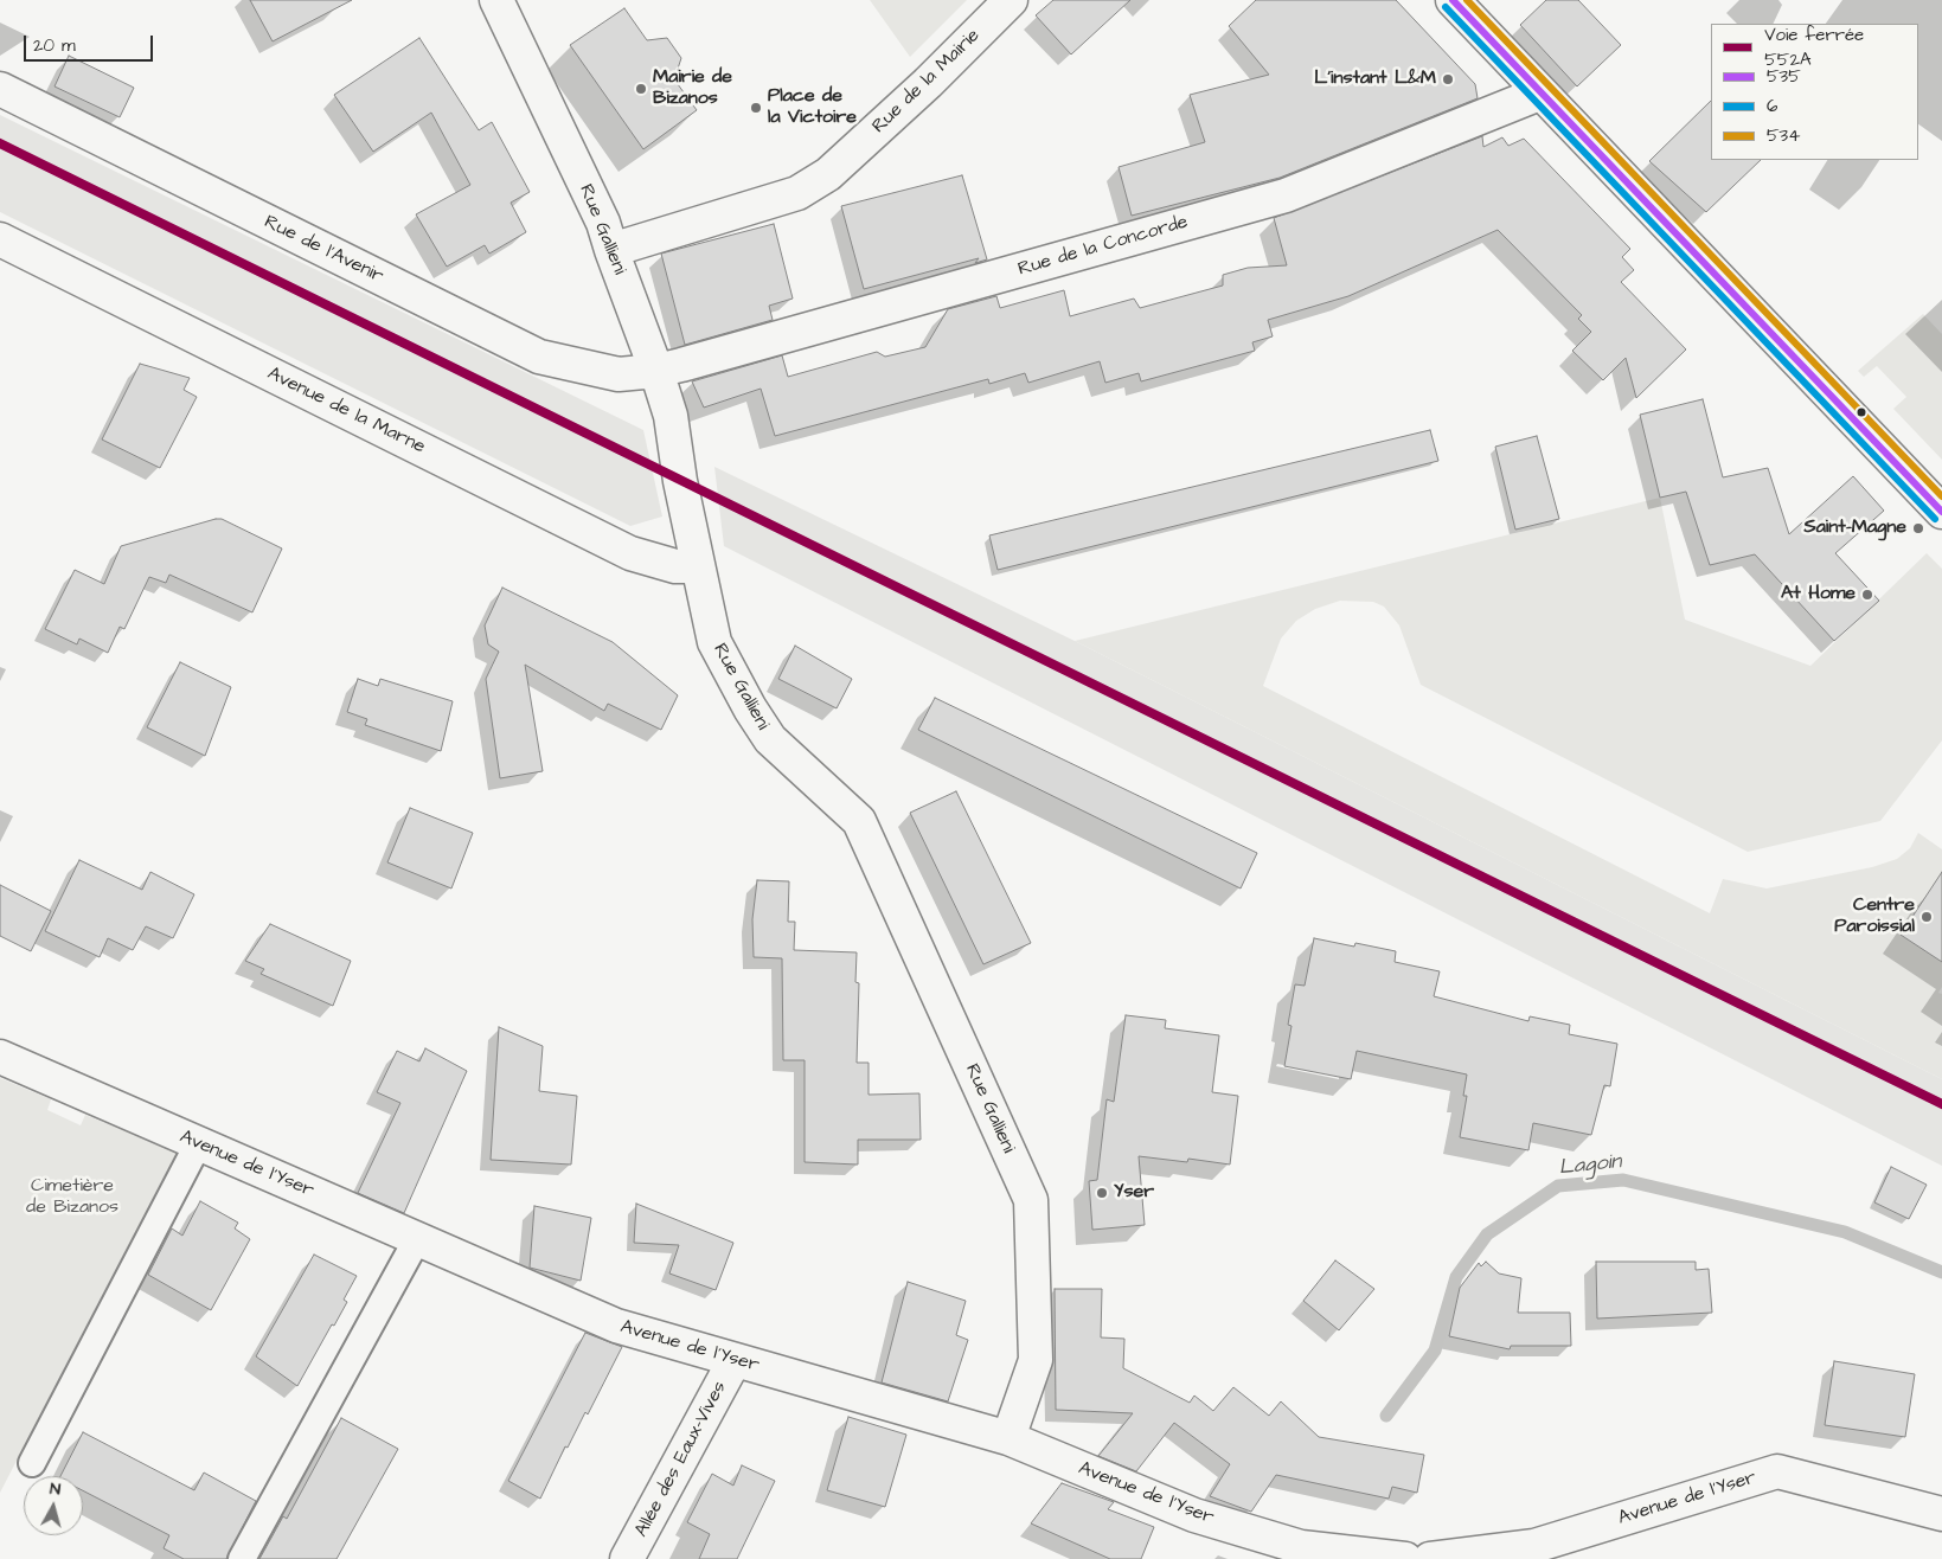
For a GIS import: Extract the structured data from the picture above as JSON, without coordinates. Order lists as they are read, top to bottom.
{
  "streets": {
    "street": [
      "Rue de la Mairie",
      "Rue Gallieni",
      "Rue de la Concorde",
      "Rue de l'Avenir",
      "Avenue de la Marne",
      "Avenue de l'Yser",
      "Allée des Eaux-Vives"
    ]
  },
  "crossings": [
    ["Rue de la Mairie", "Rue Gallieni"],
    ["Rue Gallieni", "Rue de la Concorde"],
    ["Rue Gallieni", "Rue de l'Avenir"],
    ["Rue Gallieni", "Avenue de la Marne"],
    ["Rue Gallieni", "Avenue de l'Yser"],
    ["Rue de la Concorde", "Rue de l'Avenir"],
    ["Avenue de l'Yser", "Allée des Eaux-Vives"]
  ],
  "water": ["Lagoin"],
  "parks": ["Cimetière de Bizanos"],
  "places": [
    "L'instant L&M",
    "Mairie de Bizanos",
    "Place de la Victoire",
    "Saint-Magne",
    "At Home",
    "Centre Paroissial",
    "Yser"
  ],
  "lines": [
    "transit line 535",
    "transit line 534",
    "transit line 6",
    "rail line 552A"
  ],
  "legend": [
    "Voie ferrée 552A",
    "535",
    "6",
    "534"
  ],
  "scale_bar": "20 m",
  "north": "top"
}
